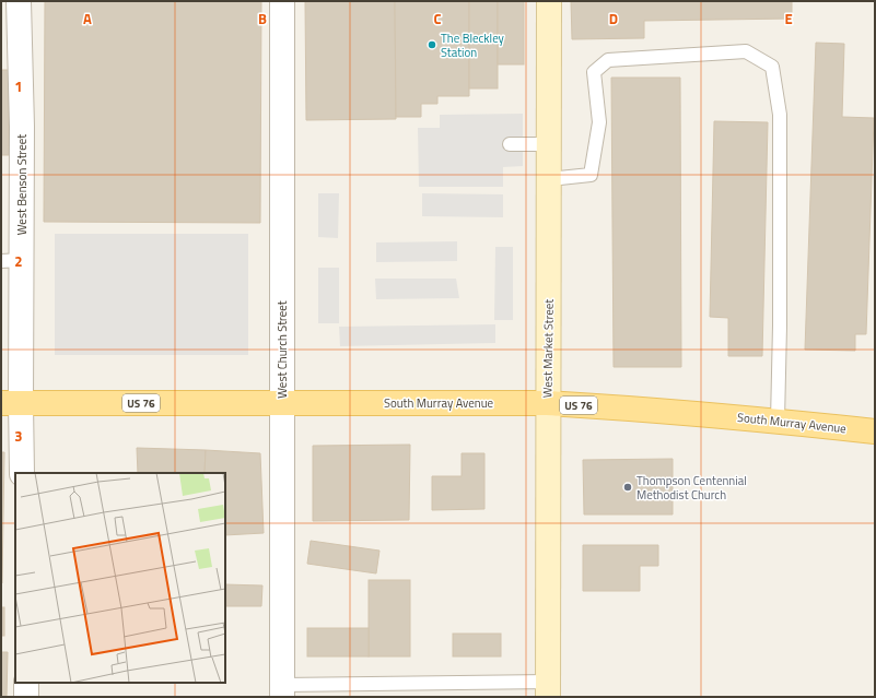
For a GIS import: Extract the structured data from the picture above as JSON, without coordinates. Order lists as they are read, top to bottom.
{
  "streets": {
    "main road": ["US 76", "South Murray Avenue"],
    "street": ["West Benson Street", "West Market Street", "West Church Street"]
  },
  "crossings": [
    ["West Benson Street", "South Murray Avenue"],
    ["West Market Street", "South Murray Avenue"],
    ["West Church Street", "South Murray Avenue"]
  ],
  "places": ["The Bleckley Station", "Thompson Centennial Methodist Church"],
  "grid": {
    "columns": [
      "A",
      "B",
      "C",
      "D",
      "E"
    ],
    "rows": ["1", "2", "3"]
  }
}
